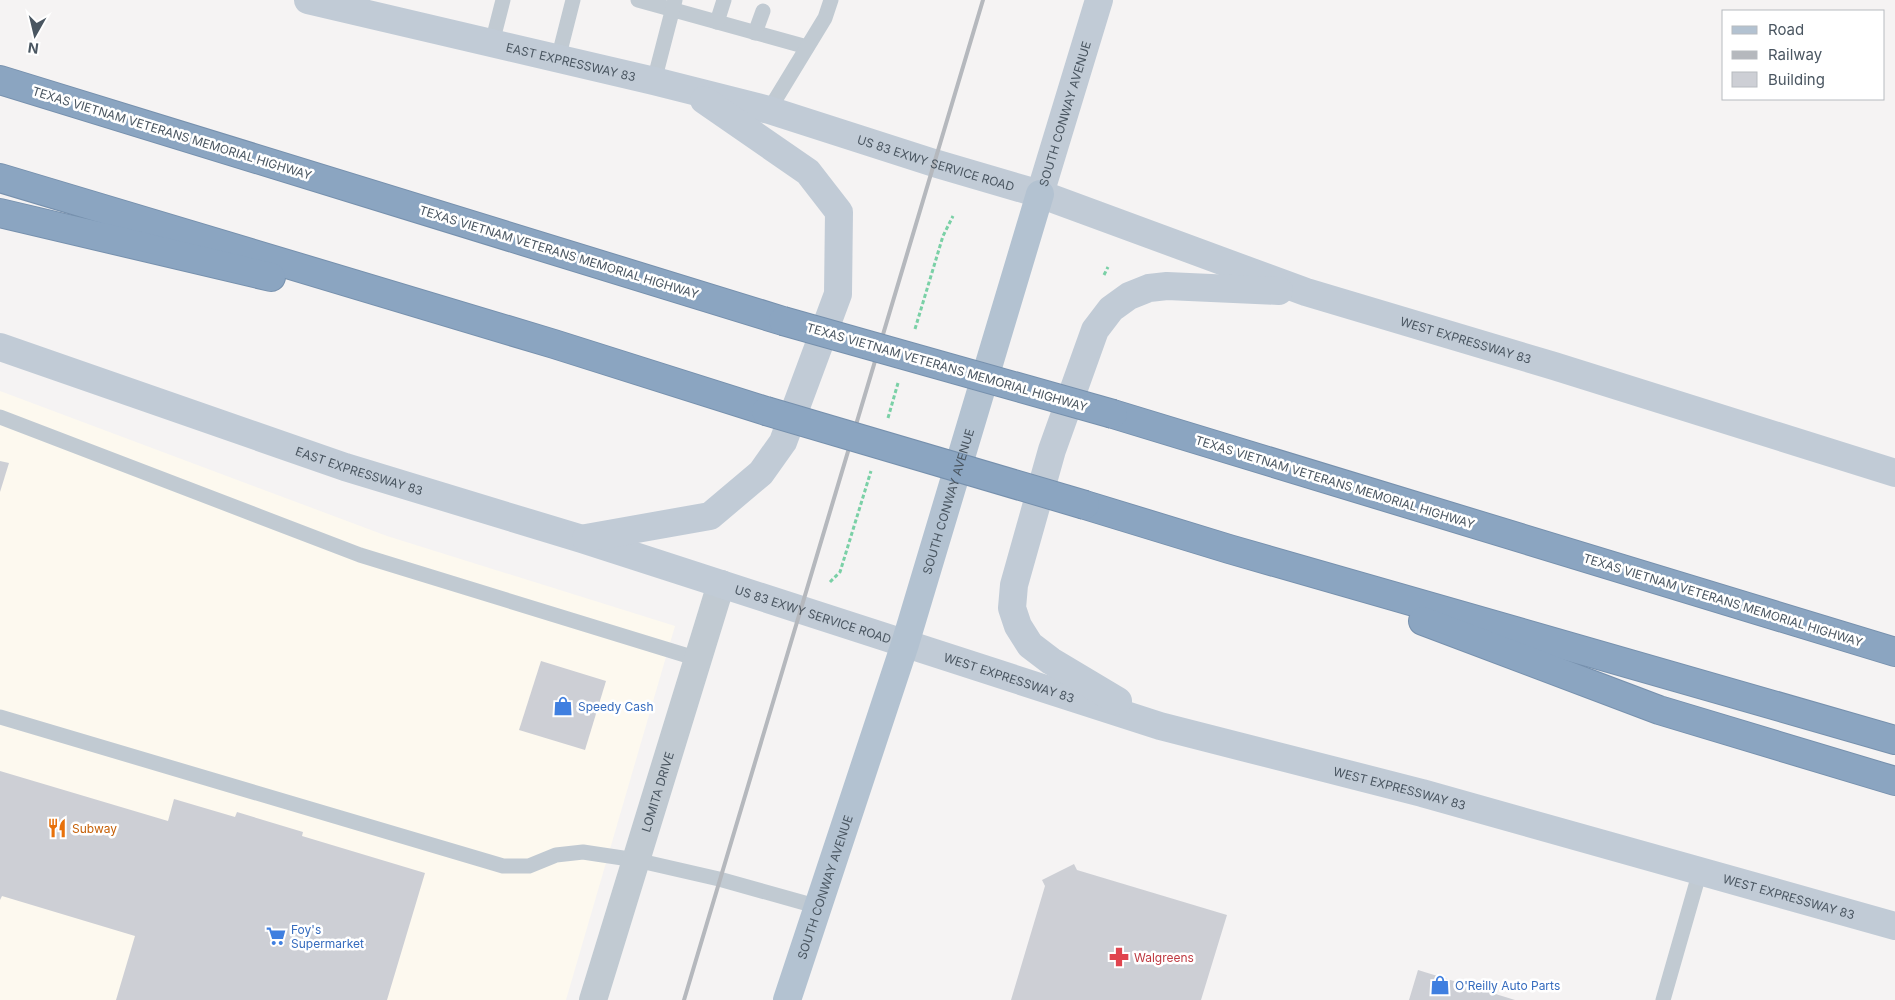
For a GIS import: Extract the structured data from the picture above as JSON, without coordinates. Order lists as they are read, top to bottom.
{
  "streets": {
    "highway": ["TEXAS VIETNAM VETERANS MEMORIAL HIGHWAY"],
    "main road": [
      "EAST EXPRESSWAY 83",
      "SOUTH CONWAY AVENUE",
      "US 83 EXWY SERVICE ROAD",
      "WEST EXPRESSWAY 83"
    ],
    "street": ["LOMITA DRIVE"]
  },
  "crossings": [
    ["EAST EXPRESSWAY 83", "US 83 EXWY SERVICE ROAD"],
    ["EAST EXPRESSWAY 83", "LOMITA DRIVE"],
    ["SOUTH CONWAY AVENUE", "US 83 EXWY SERVICE ROAD"],
    ["SOUTH CONWAY AVENUE", "WEST EXPRESSWAY 83"],
    ["US 83 EXWY SERVICE ROAD", "WEST EXPRESSWAY 83"],
    ["US 83 EXWY SERVICE ROAD", "LOMITA DRIVE"]
  ],
  "places": {
    "shop": ["Speedy Cash", "O'Reilly Auto Parts"],
    "restaurant": ["Subway"],
    "supermarket": ["Foy's Supermarket"],
    "pharmacy": ["Walgreens"]
  },
  "legend": ["Road", "Railway", "Building"],
  "north": "bottom"
}
